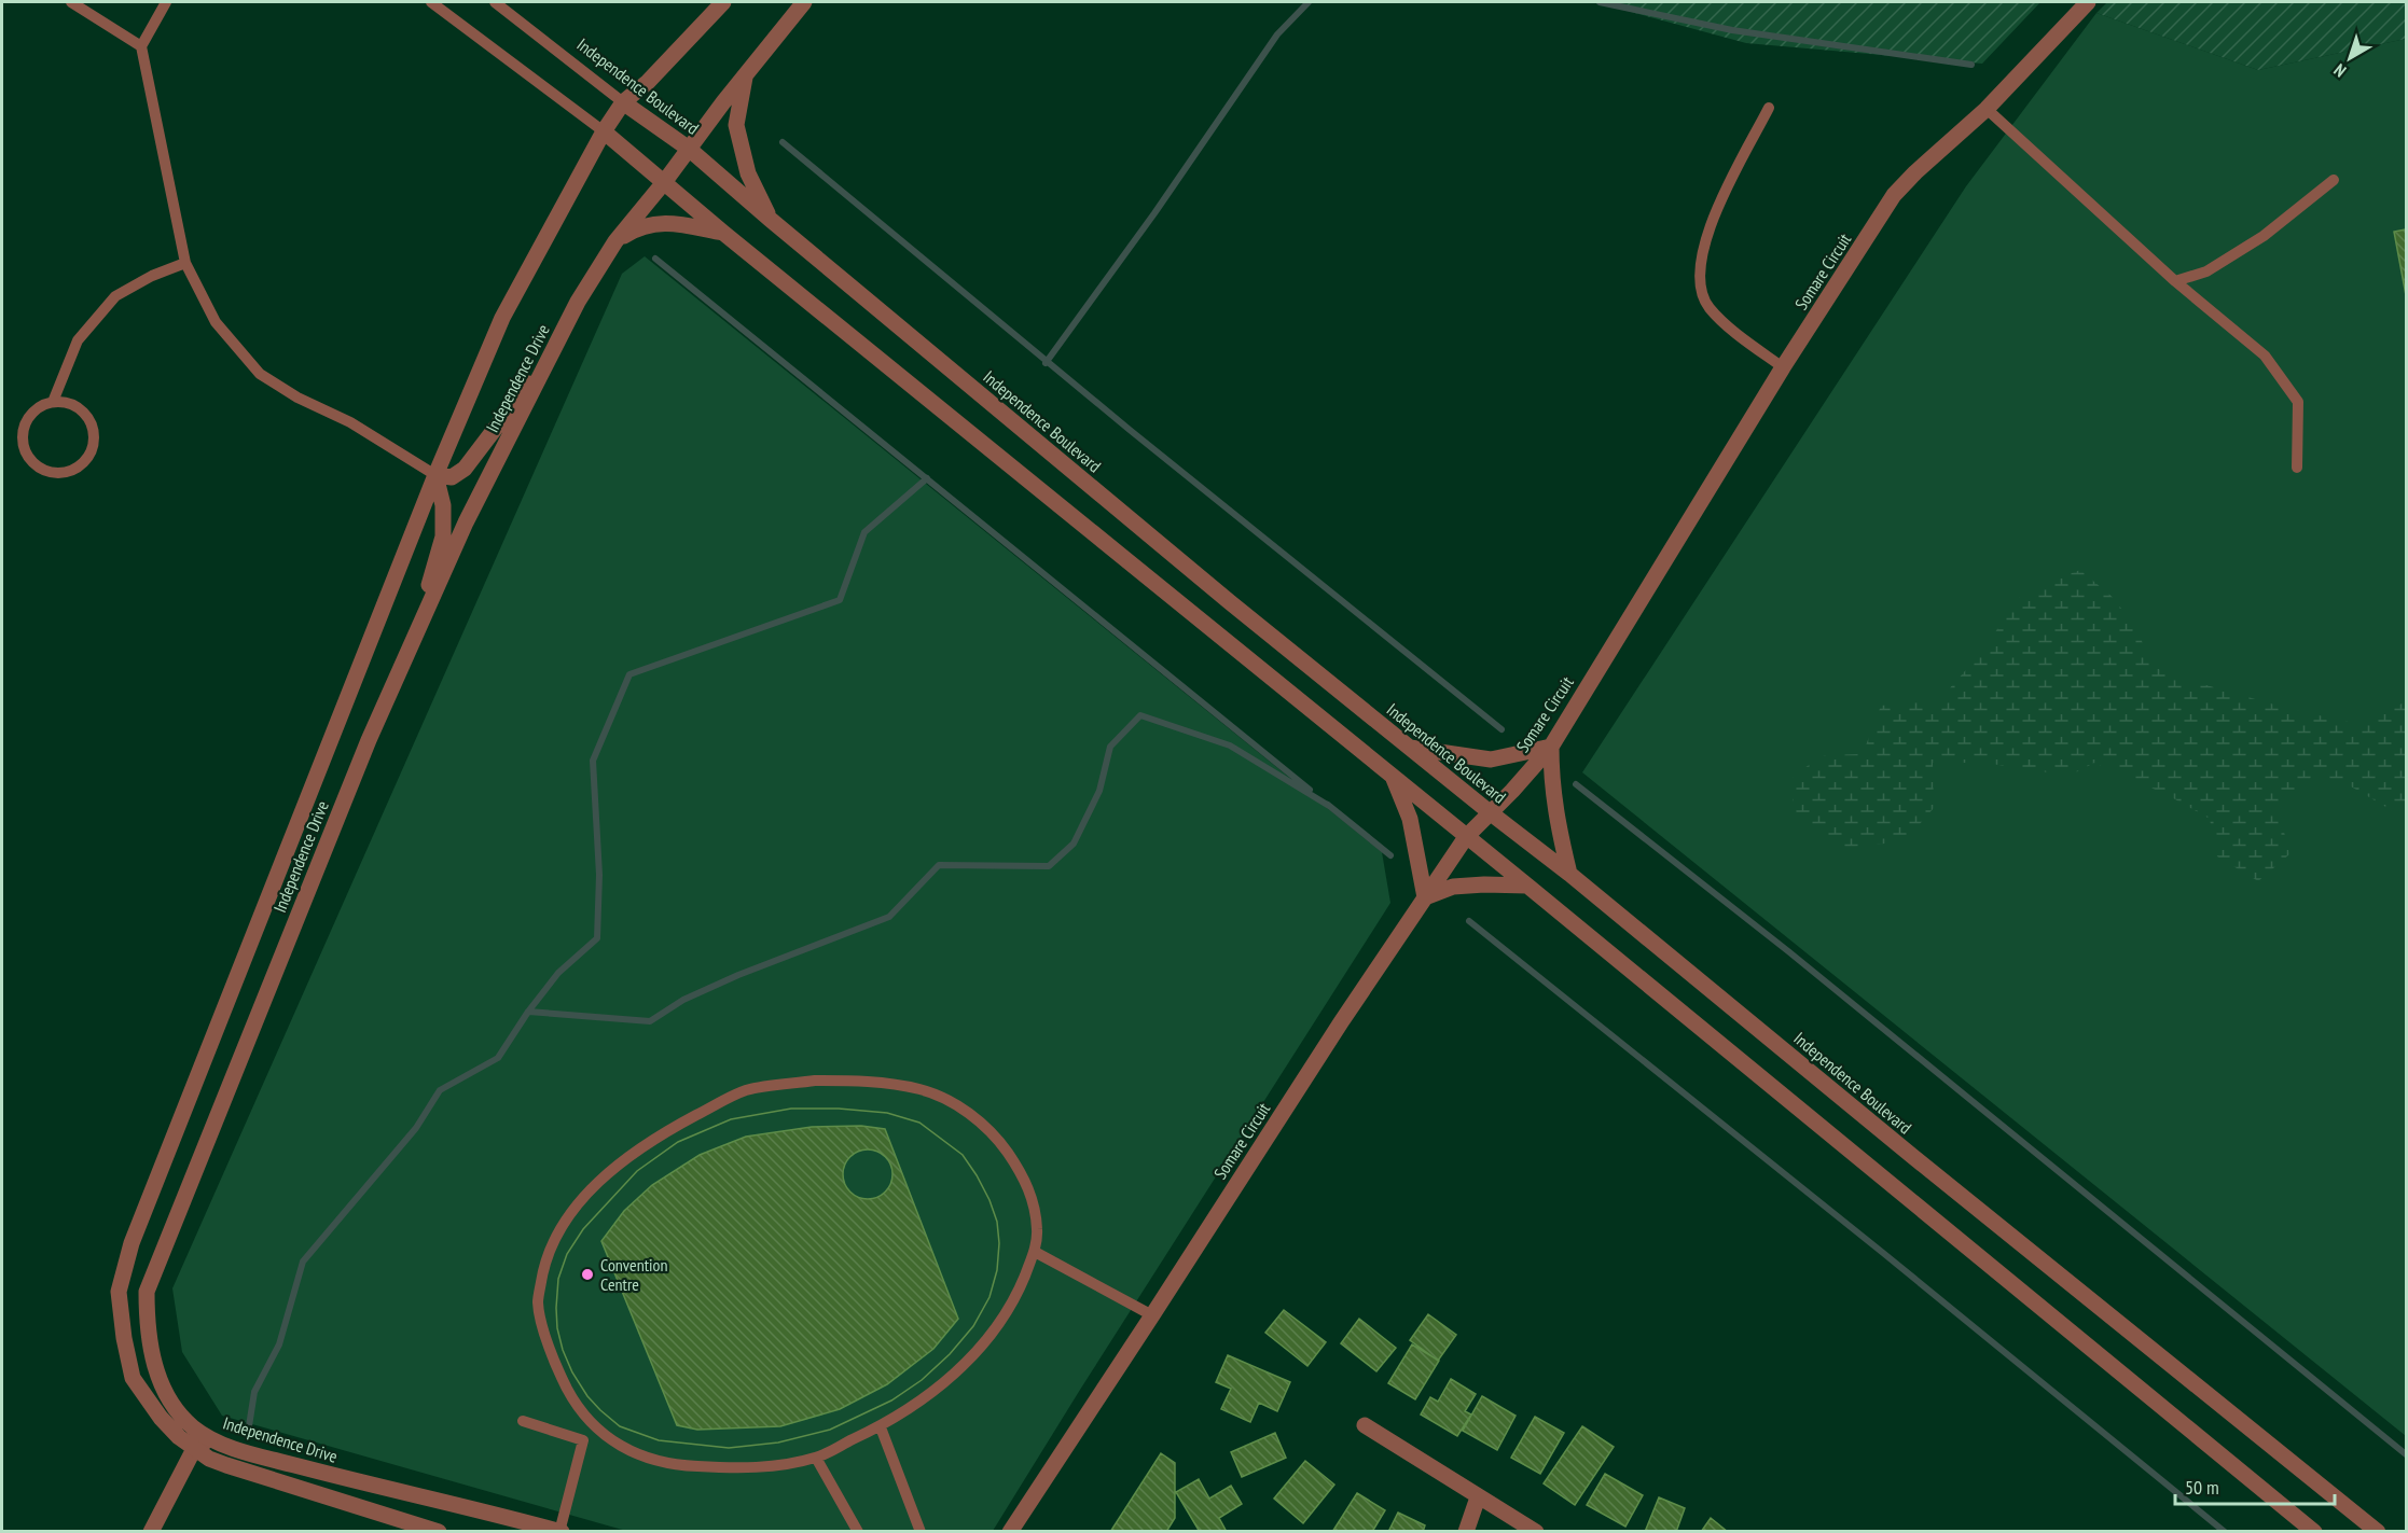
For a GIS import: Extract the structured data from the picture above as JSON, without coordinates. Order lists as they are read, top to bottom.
{
  "streets": {
    "street": ["Independence Boulevard", "Somare Circuit", "Independence Drive"]
  },
  "crossings": [
    ["Independence Boulevard", "Somare Circuit"],
    ["Independence Boulevard", "Independence Drive"]
  ],
  "places": ["Convention Centre"],
  "scale_bar": "50 m",
  "north": "bottom left"
}
